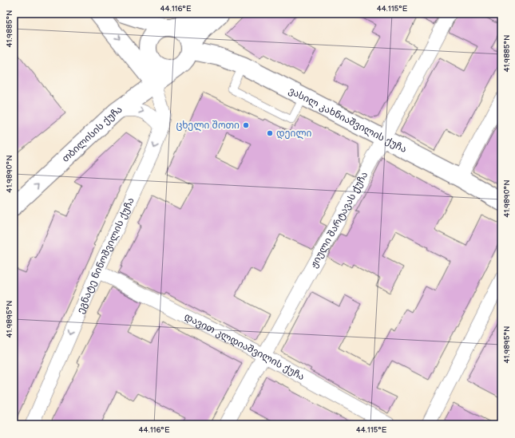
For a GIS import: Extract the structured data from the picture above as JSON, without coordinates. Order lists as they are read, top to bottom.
{
  "streets": {
    "main road": ["ვასილ კახნიაშვილის ქუჩა", "თბილისის ქუჩა"],
    "street": ["ჟიული შარტავას ქუჩა", "ეგნატე ნინოშვილის ქუჩა", "დავით კლდიაშვილის ქუჩა"]
  },
  "crossings": [
    ["ვასილ კახნიაშვილის ქუჩა", "თბილისის ქუჩა"],
    ["ვასილ კახნიაშვილის ქუჩა", "ჟიული შარტავას ქუჩა"],
    ["თბილისის ქუჩა", "ეგნატე ნინოშვილის ქუჩა"],
    ["ჟიული შარტავას ქუჩა", "დავით კლდიაშვილის ქუჩა"],
    ["ეგნატე ნინოშვილის ქუჩა", "დავით კლდიაშვილის ქუჩა"]
  ],
  "one_way": ["თბილისის ქუჩა", "ეგნატე ნინოშვილის ქუჩა"],
  "places": ["ცხელი შოთი", "დეილი"],
  "coordinates": [
    "44.116°E",
    "44.115°E",
    "41.9885°N",
    "41.9890°N",
    "41.9895°N"
  ]
}
